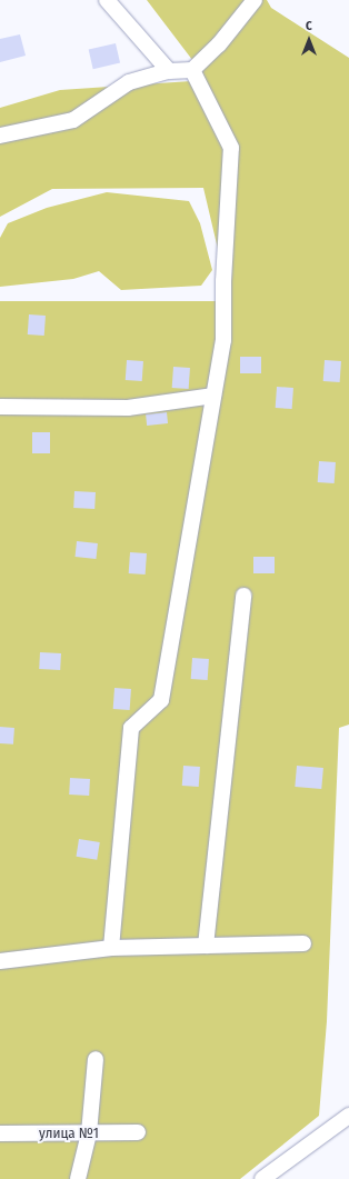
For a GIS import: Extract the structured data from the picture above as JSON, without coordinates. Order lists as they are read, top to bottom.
{
  "streets": {
    "street": ["улица №1"]
  },
  "north": "top"
}
